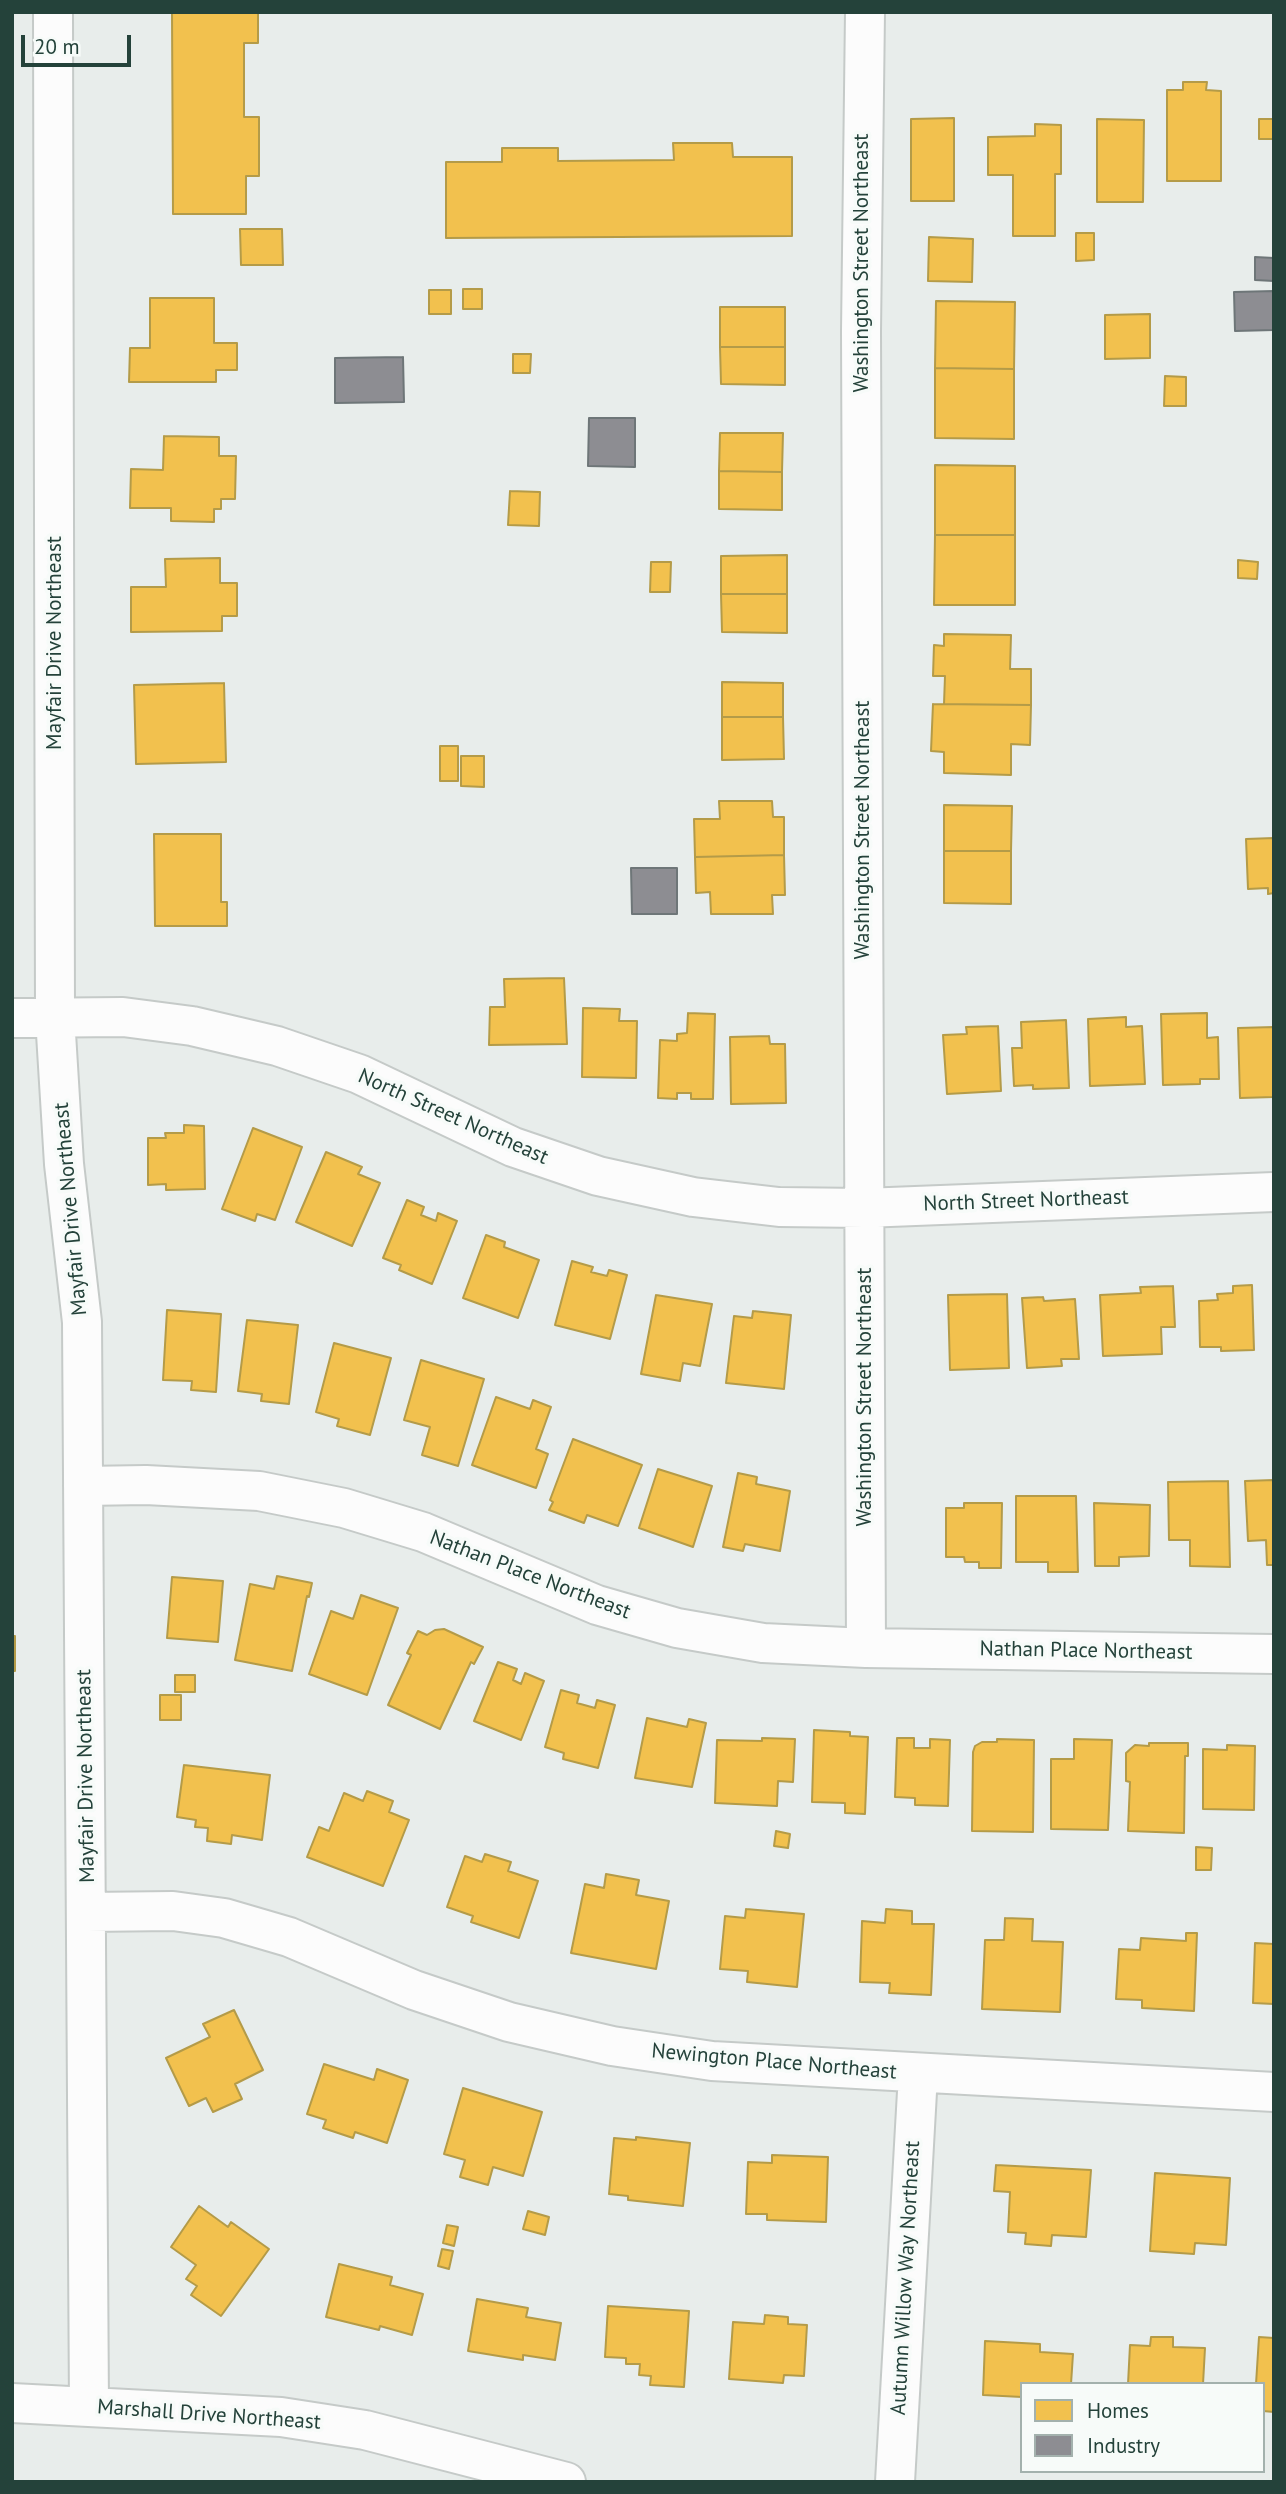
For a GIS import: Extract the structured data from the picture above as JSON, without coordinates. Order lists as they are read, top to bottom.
{
  "streets": {
    "street": [
      "Washington Street Northeast",
      "Mayfair Drive Northeast",
      "North Street Northeast",
      "Nathan Place Northeast",
      "Newington Place Northeast",
      "Autumn Willow Way Northeast",
      "Marshall Drive Northeast"
    ]
  },
  "crossings": [
    ["Washington Street Northeast", "North Street Northeast"],
    ["Washington Street Northeast", "Nathan Place Northeast"],
    ["Mayfair Drive Northeast", "North Street Northeast"],
    ["Mayfair Drive Northeast", "Nathan Place Northeast"],
    ["Mayfair Drive Northeast", "Newington Place Northeast"],
    ["Mayfair Drive Northeast", "Marshall Drive Northeast"],
    ["Newington Place Northeast", "Autumn Willow Way Northeast"]
  ],
  "legend": ["Homes", "Industry"],
  "scale_bar": "20 m"
}
